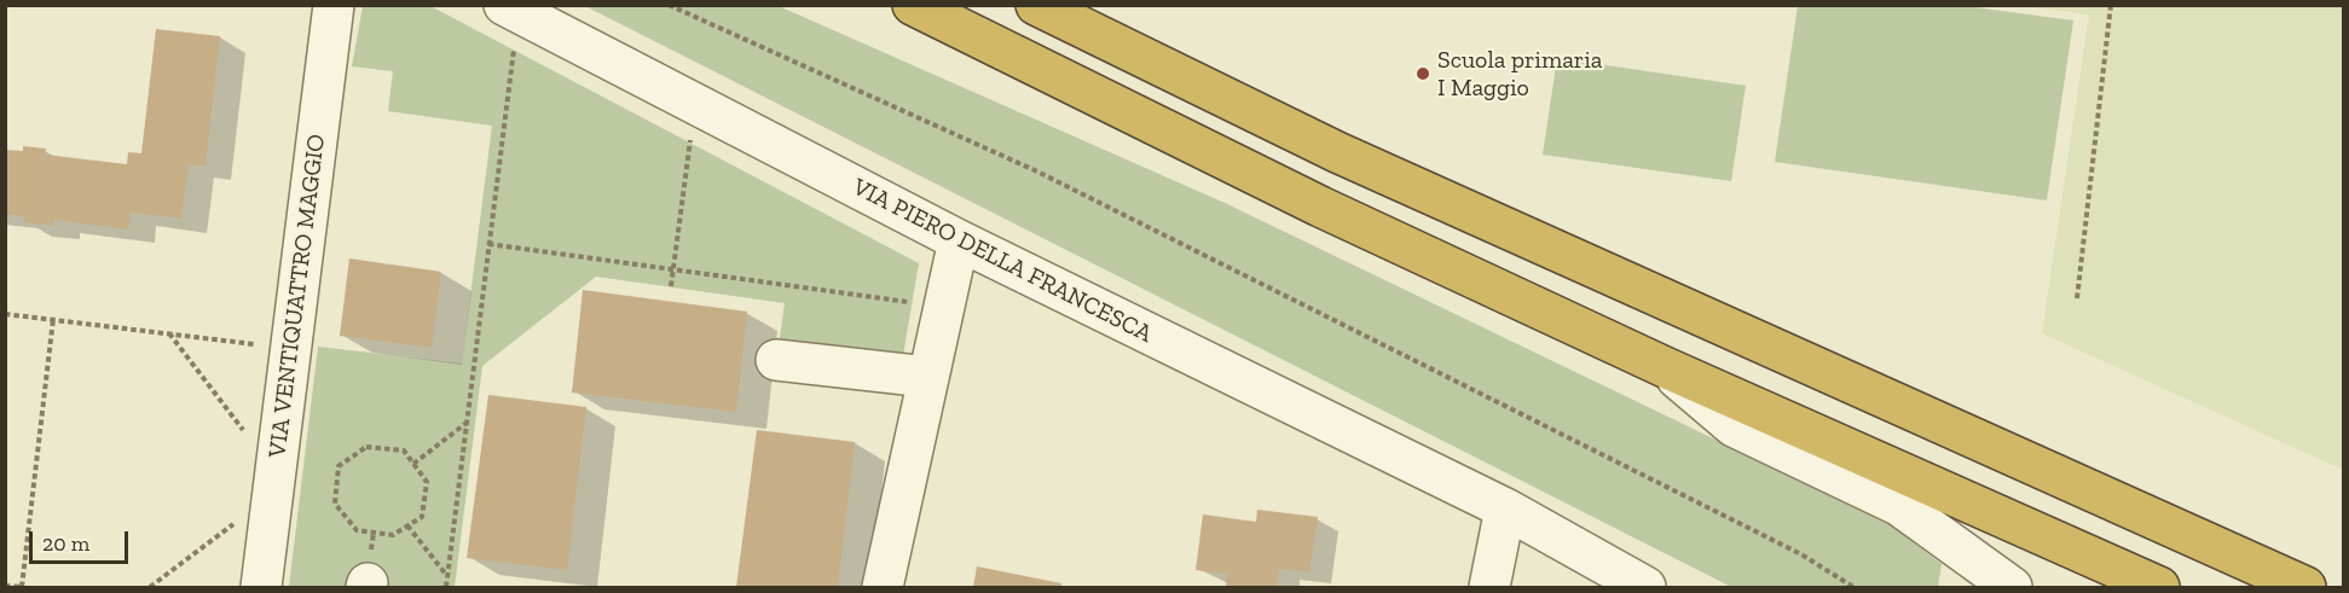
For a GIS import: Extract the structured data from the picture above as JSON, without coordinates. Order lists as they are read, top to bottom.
{
  "streets": {
    "street": ["VIA PIERO DELLA FRANCESCA", "VIA VENTIQUATTRO MAGGIO"]
  },
  "places": ["Scuola primaria I Maggio"],
  "scale_bar": "20 m"
}
